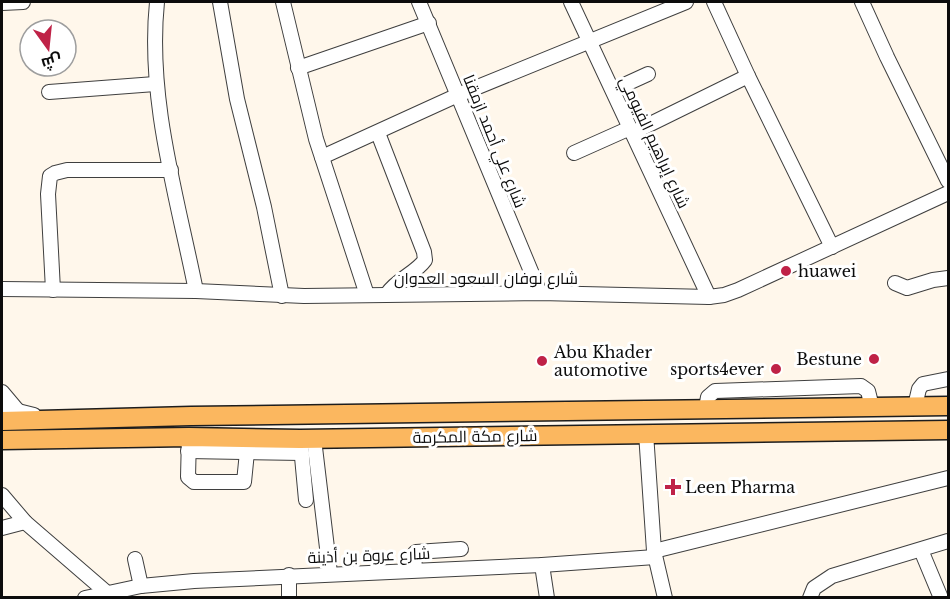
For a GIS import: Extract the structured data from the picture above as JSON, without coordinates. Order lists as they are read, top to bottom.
{
  "streets": {
    "main road": ["شارع مكة المكرمة"],
    "street": [
      "شارع علي أحمد ازمقنا",
      "شارع إبراهيم الفيومي",
      "شارع نوفان السعود العدوان",
      "شارع عروة بن أذينة"
    ]
  },
  "crossings": [
    ["شارع علي أحمد ازمقنا", "شارع نوفان السعود العدوان"],
    ["شارع إبراهيم الفيومي", "شارع نوفان السعود العدوان"]
  ],
  "places": {
    "other": [
      "huawei",
      "Bestune",
      "Abu Khader automotive",
      "sports4ever"
    ],
    "health": ["Leen Pharma"]
  },
  "north": "bottom"
}
